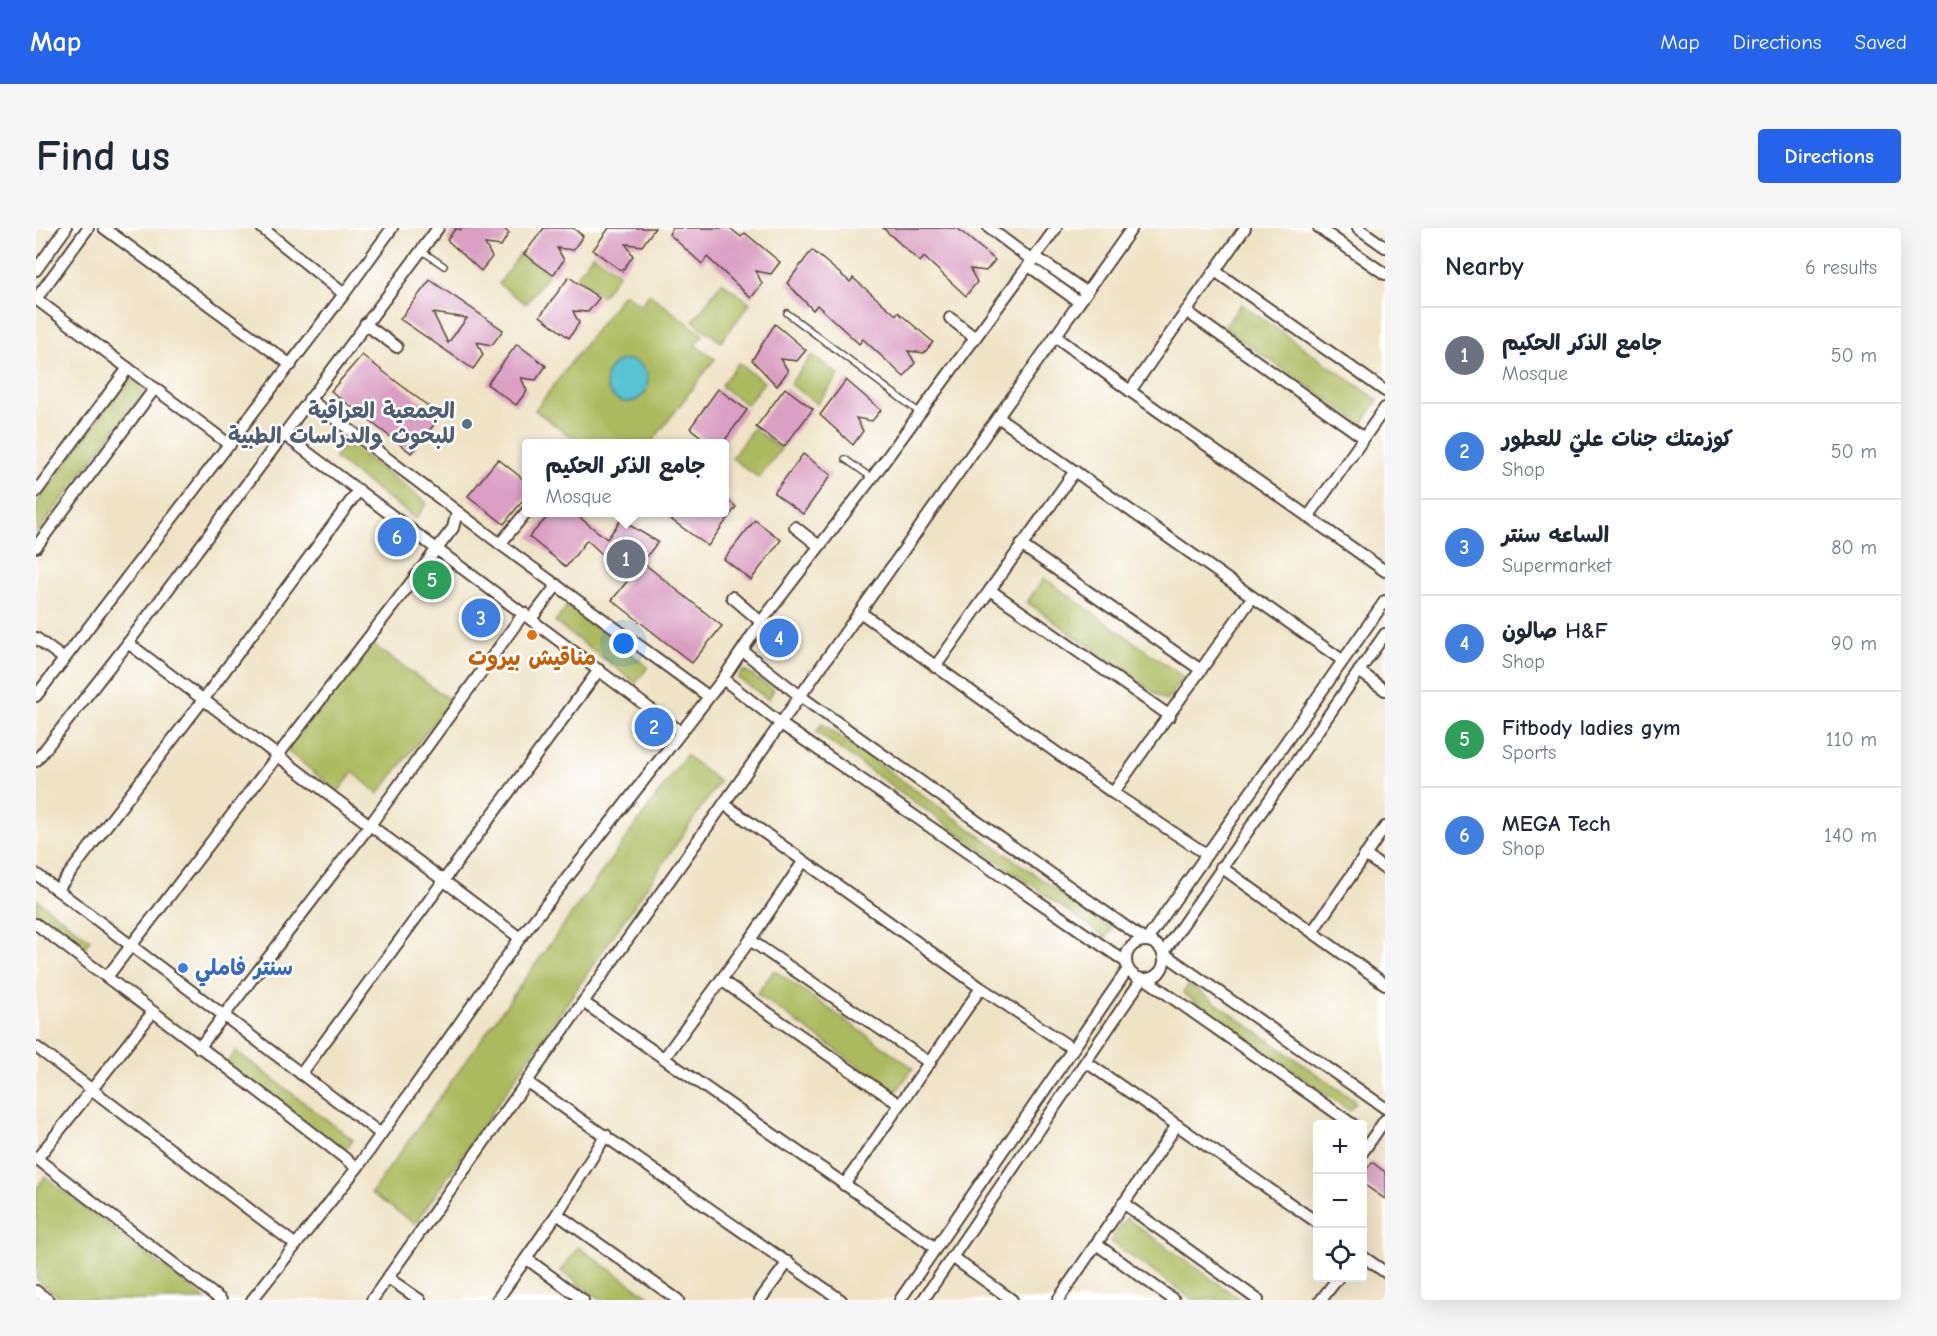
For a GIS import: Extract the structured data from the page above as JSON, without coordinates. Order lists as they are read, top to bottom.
{
  "places": ["الجمعية العراقية للبحوث والدراسات الطبية", "مناقيش بيروت", "سنتر فاملي"],
  "page": {
    "header": "Map",
    "nav": ["Map", "Directions", "Saved"],
    "buttons": "Directions",
    "title": "Find us",
    "heading": ["Nearby", "6 results"],
    "list": [
      {
        "mark": "1",
        "name": "جامع الذكر الحكيم",
        "note": "Mosque",
        "value": "50 m"
      },
      {
        "mark": "2",
        "name": "كوزمتك جنات عليٌ للعطور",
        "note": "Shop",
        "value": "50 m"
      },
      {
        "mark": "3",
        "name": "الساعه سنتر",
        "note": "Supermarket",
        "value": "80 m"
      },
      {
        "mark": "4",
        "name": "صالون H&F",
        "note": "Shop",
        "value": "90 m"
      },
      {
        "mark": "5",
        "name": "Fitbody ladies gym",
        "note": "Sports",
        "value": "110 m"
      },
      {
        "mark": "6",
        "name": "MEGA Tech",
        "note": "Shop",
        "value": "140 m"
      }
    ],
    "popup": ["جامع الذكر الحكيم", "Mosque"],
    "pins": [
      "6",
      "1",
      "5",
      "3",
      "4",
      "2"
    ],
    "map_buttons": ["+", "−"]
  }
}
